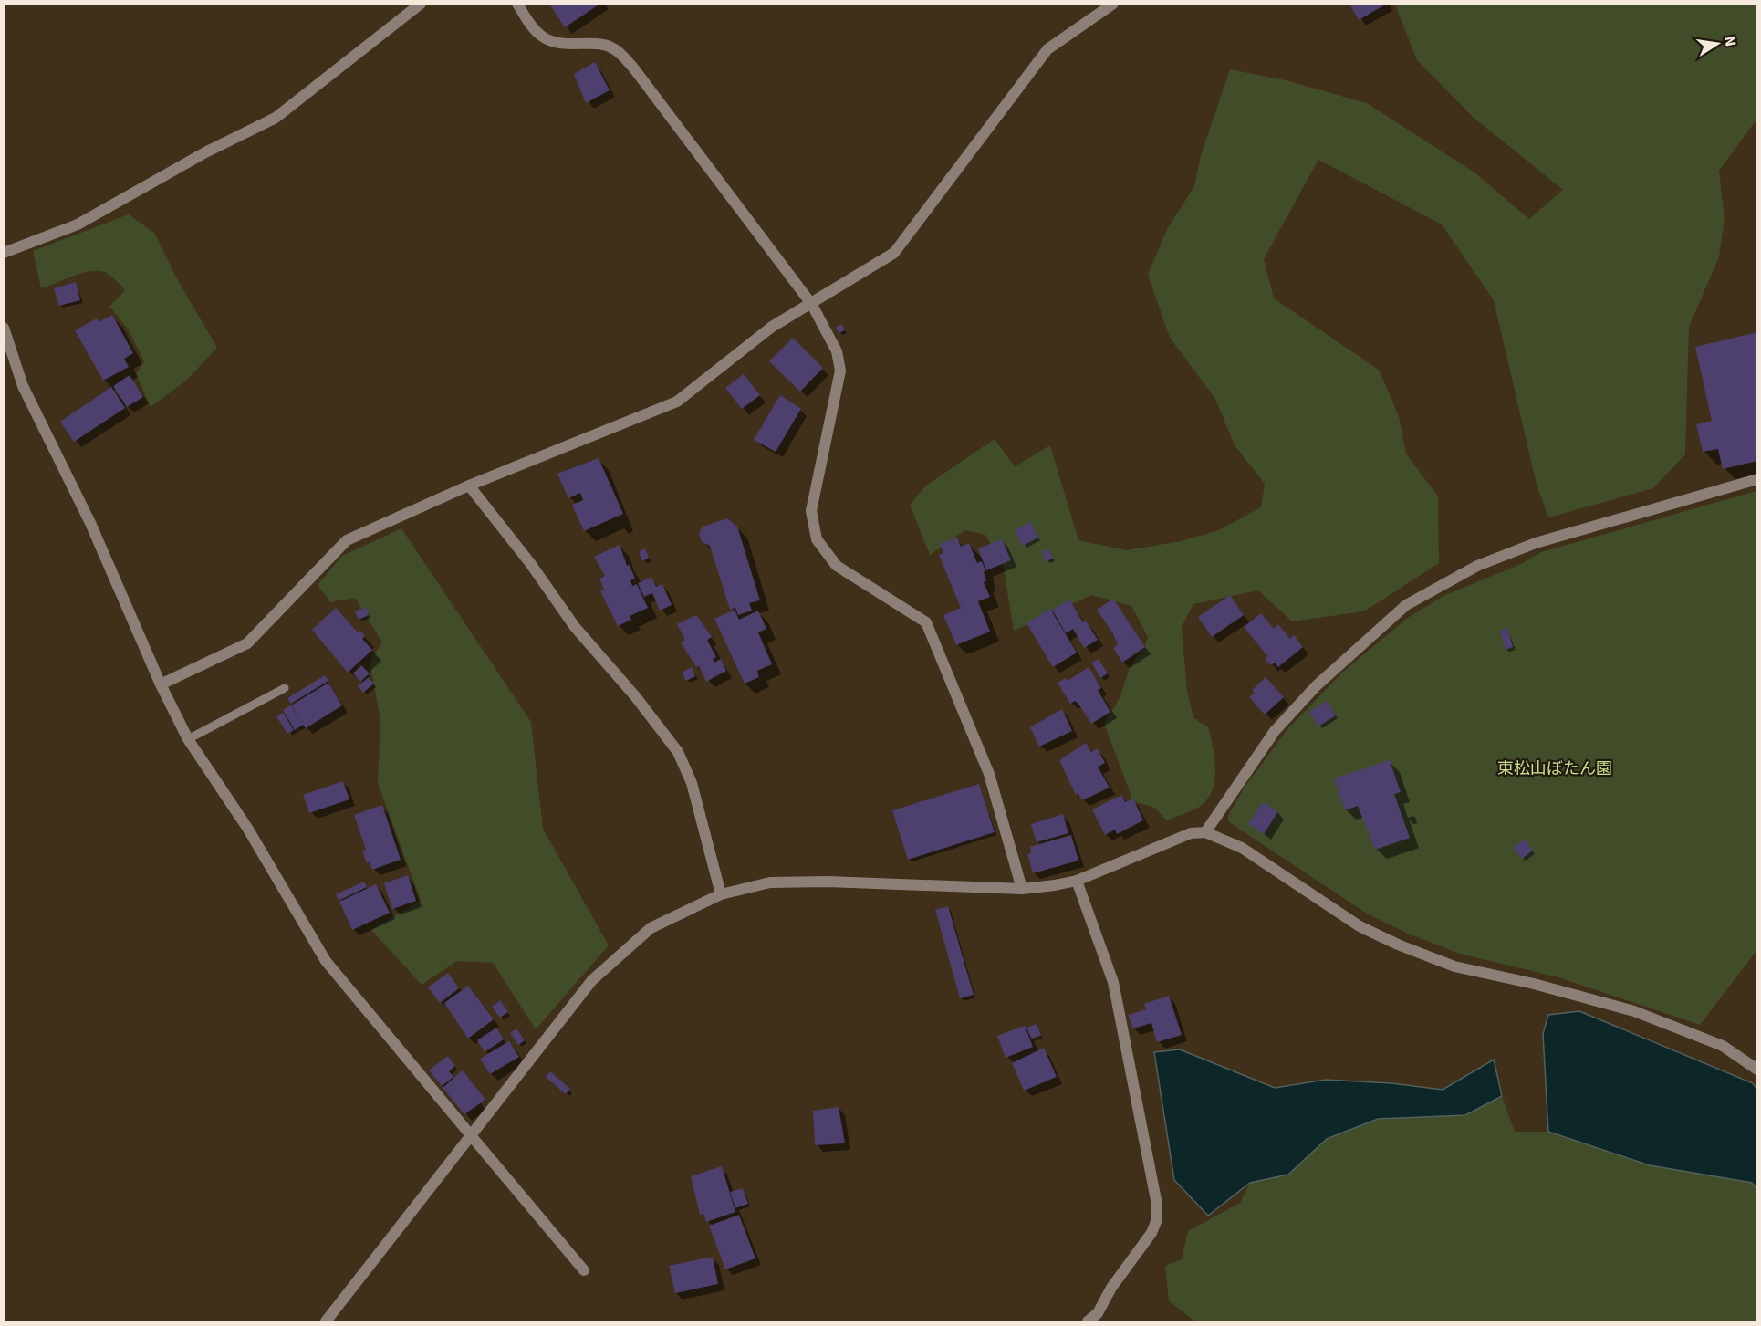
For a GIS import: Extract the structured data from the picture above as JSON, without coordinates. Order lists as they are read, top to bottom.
{
  "parks": ["東松山ぼたん園"],
  "north": "right"
}
